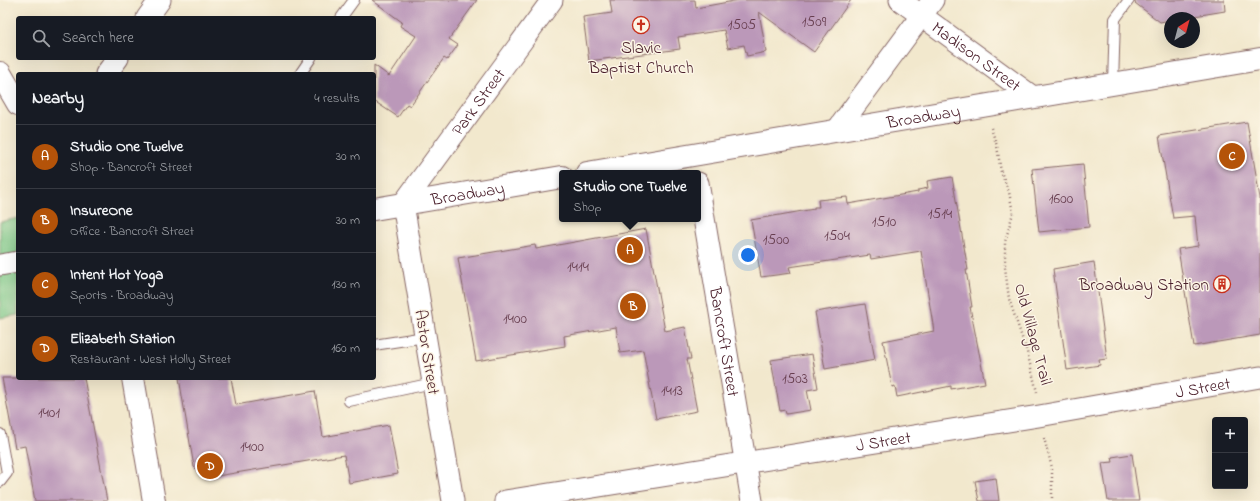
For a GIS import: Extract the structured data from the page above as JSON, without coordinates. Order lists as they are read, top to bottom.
{
  "streets": {
    "street": [
      "Madison Street",
      "Park Street",
      "Broadway",
      "Bancroft Street",
      "Astor Street",
      "J Street"
    ],
    "path": ["Old Village Trail"]
  },
  "crossings": [
    ["Madison Street", "Broadway"],
    ["Park Street", "Broadway"],
    ["Park Street", "Astor Street"],
    ["Broadway", "Old Village Trail"],
    ["Broadway", "Astor Street"],
    ["Old Village Trail", "J Street"],
    ["Bancroft Street", "J Street"]
  ],
  "places": {
    "church": ["Slavic Baptist Church"],
    "building": ["Broadway Station"]
  },
  "house_numbers": [
    "1509",
    "1505",
    "1600",
    "1514",
    "1510",
    "1504",
    "1500",
    "1414",
    "1400",
    "1503",
    "1413",
    "1401",
    "1400"
  ],
  "north": "top right",
  "page": {
    "search": "Search here",
    "heading": ["Nearby", "4 results"],
    "list": [
      {
        "mark": "A",
        "name": "Studio One Twelve",
        "note": "Shop · Bancroft Street",
        "value": "30 m"
      },
      {
        "mark": "B",
        "name": "InsureOne",
        "note": "Office · Bancroft Street",
        "value": "30 m"
      },
      {
        "mark": "C",
        "name": "Intent Hot Yoga",
        "note": "Sports · Broadway",
        "value": "130 m"
      },
      {
        "mark": "D",
        "name": "Elizabeth Station",
        "note": "Restaurant · West Holly Street",
        "value": "160 m"
      }
    ],
    "pins": [
      "C",
      "A",
      "B",
      "D"
    ],
    "popup": ["Studio One Twelve", "Shop"],
    "map_buttons": ["+", "−"]
  }
}
